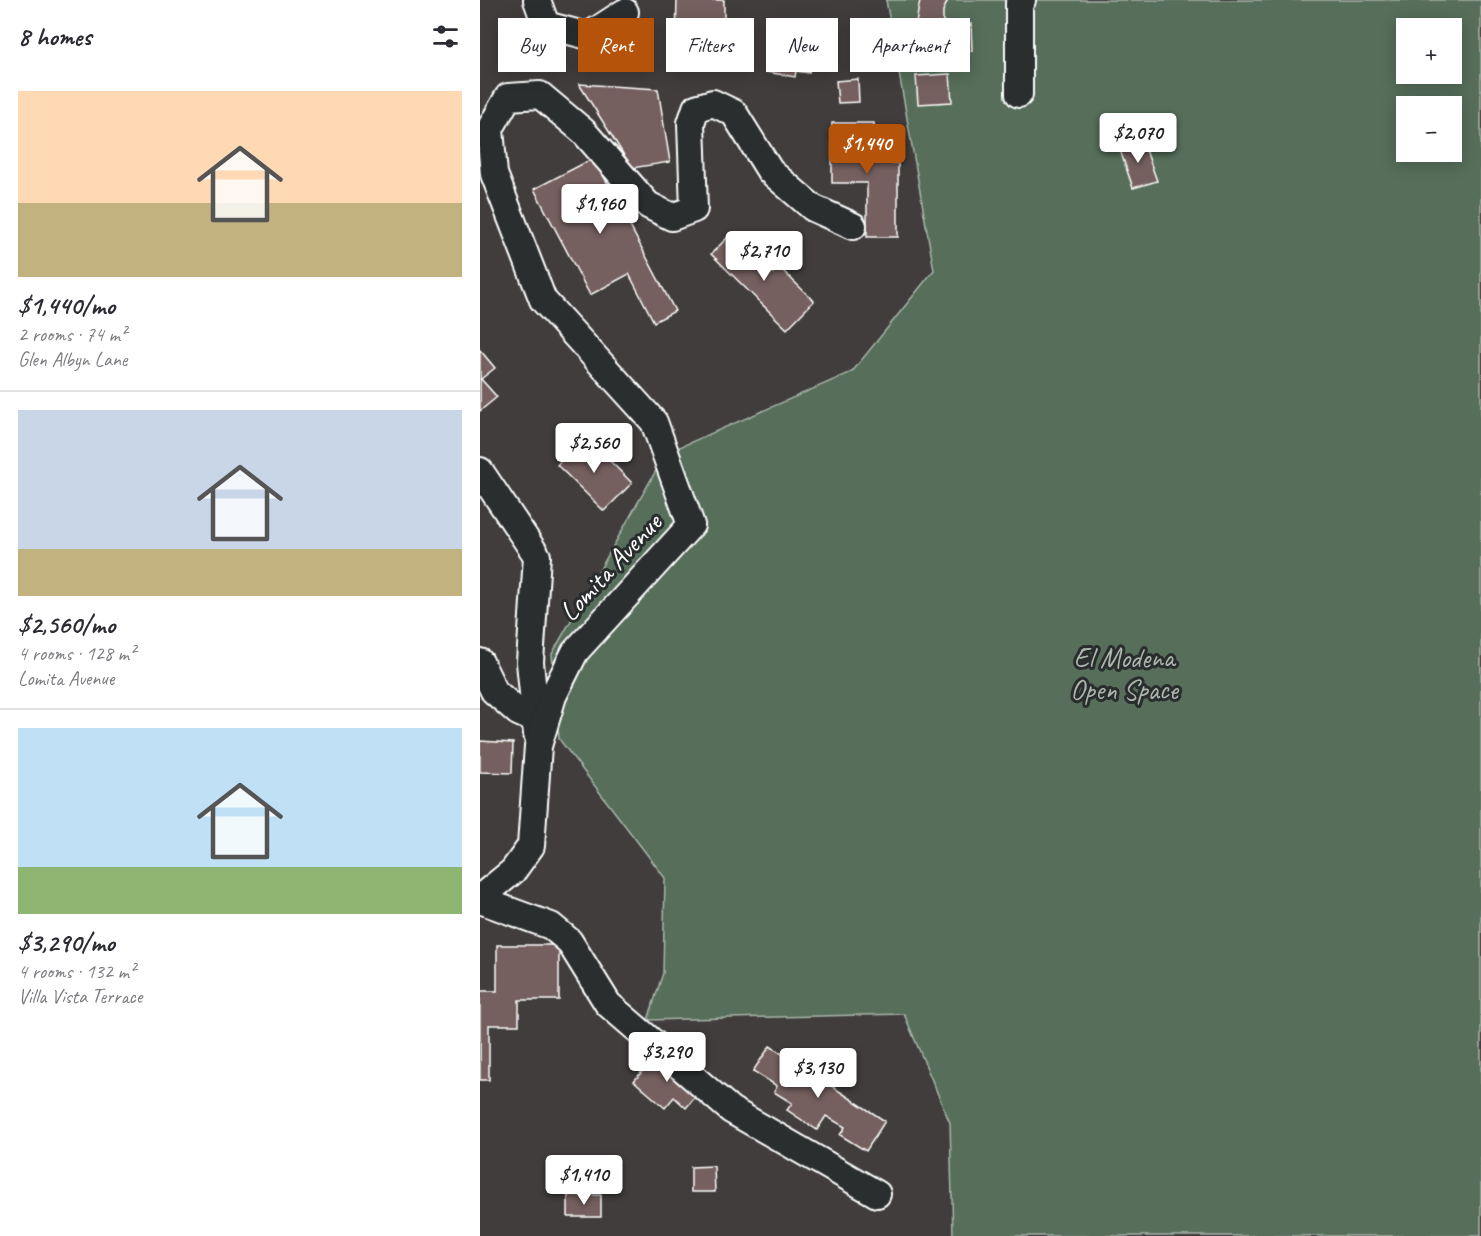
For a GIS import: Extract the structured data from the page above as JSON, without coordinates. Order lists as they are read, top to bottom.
{
  "streets": {
    "street": ["Lomita Avenue"]
  },
  "parks": ["El Modena Open Space"],
  "page": {
    "heading": "8 homes",
    "map_buttons": ["+", "−"],
    "chip": [
      "Buy",
      "Rent",
      "Filters",
      "New",
      "Apartment"
    ],
    "list": [
      {
        "name": "$1,440/mo",
        "note": "2 rooms · 74 m² · Glen Albyn Lane"
      },
      {
        "name": "$2,560/mo",
        "note": "4 rooms · 128 m² · Lomita Avenue"
      },
      {
        "name": "$3,290/mo",
        "note": "4 rooms · 132 m² · Villa Vista Terrace"
      }
    ],
    "price": [
      "$2,070",
      "$1,440",
      "$1,960",
      "$2,710",
      "$2,560",
      "$3,290",
      "$3,130",
      "$1,410"
    ]
  }
}
